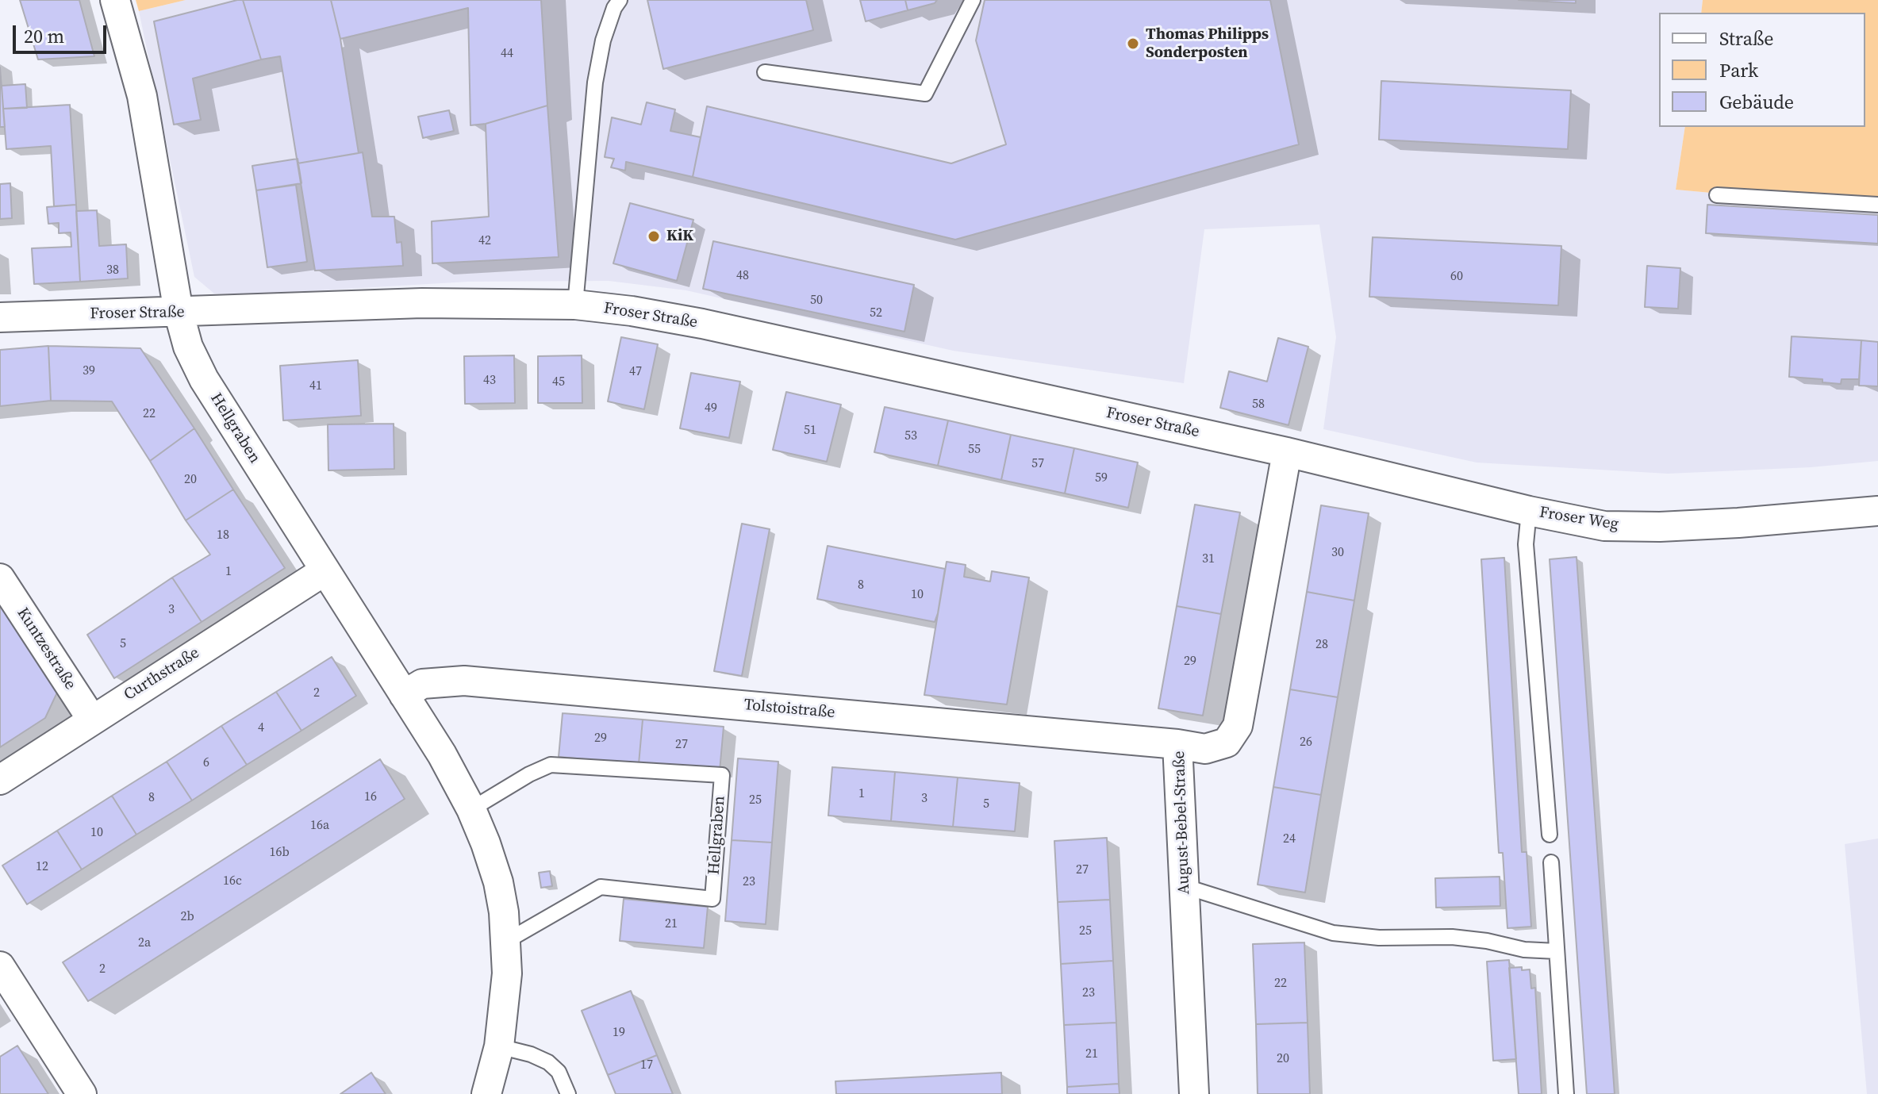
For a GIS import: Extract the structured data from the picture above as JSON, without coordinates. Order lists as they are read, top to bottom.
{
  "streets": {
    "street": [
      "Froser Straße",
      "Hellgraben",
      "Froser Weg",
      "Kuntzestraße",
      "Curthstraße",
      "Tolstoistraße",
      "August-Bebel-Straße"
    ]
  },
  "crossings": [
    ["Froser Straße", "Hellgraben"],
    ["Froser Straße", "Froser Weg"],
    ["Froser Straße", "August-Bebel-Straße"],
    ["Hellgraben", "Curthstraße"],
    ["Hellgraben", "Tolstoistraße"],
    ["Froser Weg", "August-Bebel-Straße"],
    ["Kuntzestraße", "Curthstraße"],
    ["Tolstoistraße", "August-Bebel-Straße"]
  ],
  "places": ["Thomas Philipps Sonderposten", "KiK"],
  "house_numbers": [
    "44",
    "42",
    "38",
    "48",
    "60",
    "50",
    "52",
    "39",
    "47",
    "43",
    "45",
    "41",
    "58",
    "49",
    "22",
    "51",
    "53",
    "55",
    "57",
    "59",
    "20",
    "18",
    "30",
    "31",
    "1",
    "8",
    "10",
    "3",
    "5",
    "28",
    "29",
    "2",
    "4",
    "29",
    "26",
    "27",
    "6",
    "1",
    "16",
    "8",
    "3",
    "25",
    "5",
    "16a",
    "10",
    "24",
    "16b",
    "12",
    "27",
    "16c",
    "23",
    "2b",
    "21",
    "25",
    "2a",
    "2",
    "22",
    "23",
    "19",
    "21",
    "20",
    "17"
  ],
  "legend": ["Straße", "Park", "Gebäude"],
  "scale_bar": "20 m"
}
